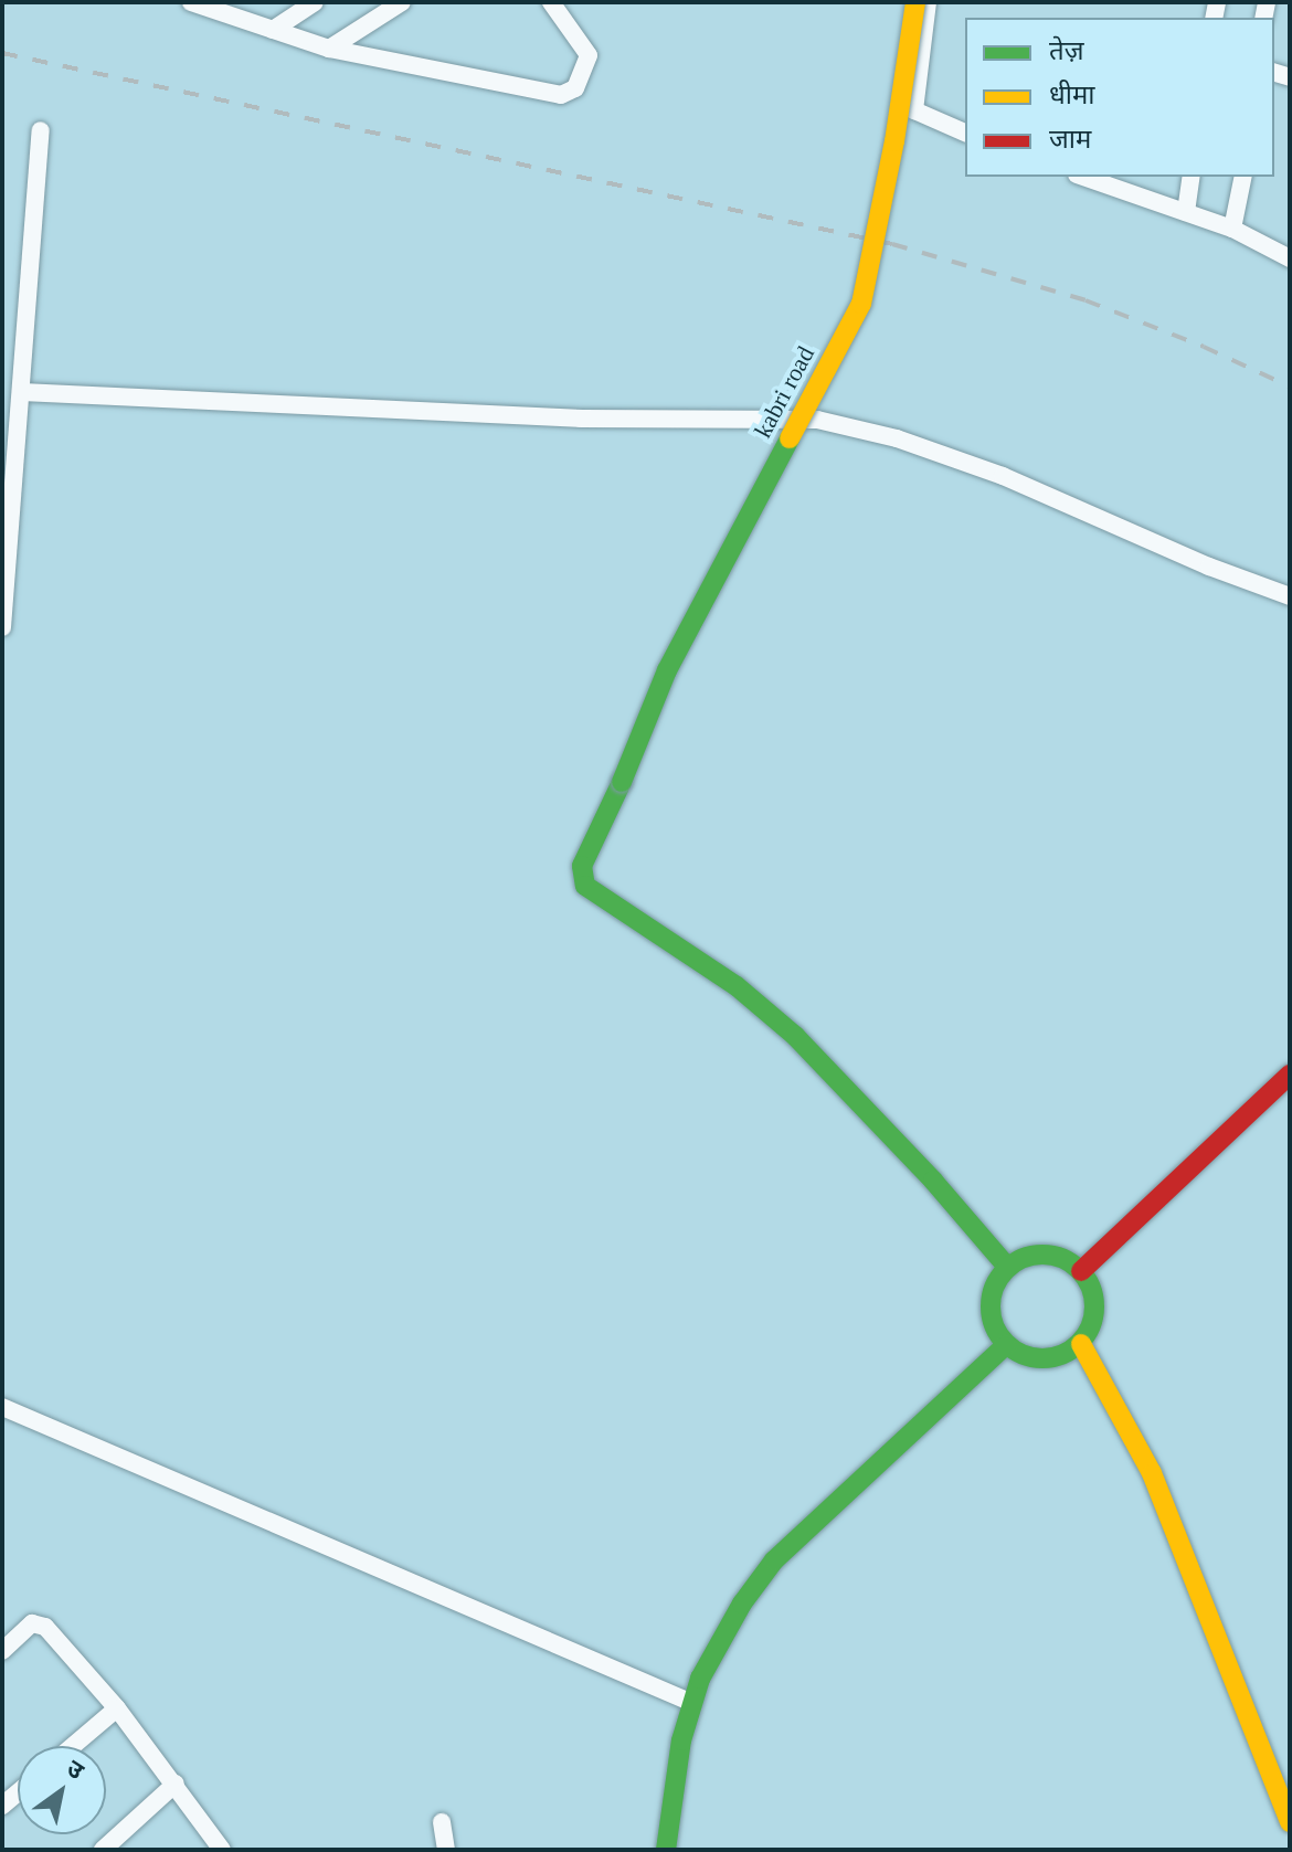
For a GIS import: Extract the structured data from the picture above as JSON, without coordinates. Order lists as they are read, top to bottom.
{
  "streets": {
    "street": ["kabri road"]
  },
  "legend": ["तेज़", "धीमा", "जाम"],
  "north": "top right"
}
